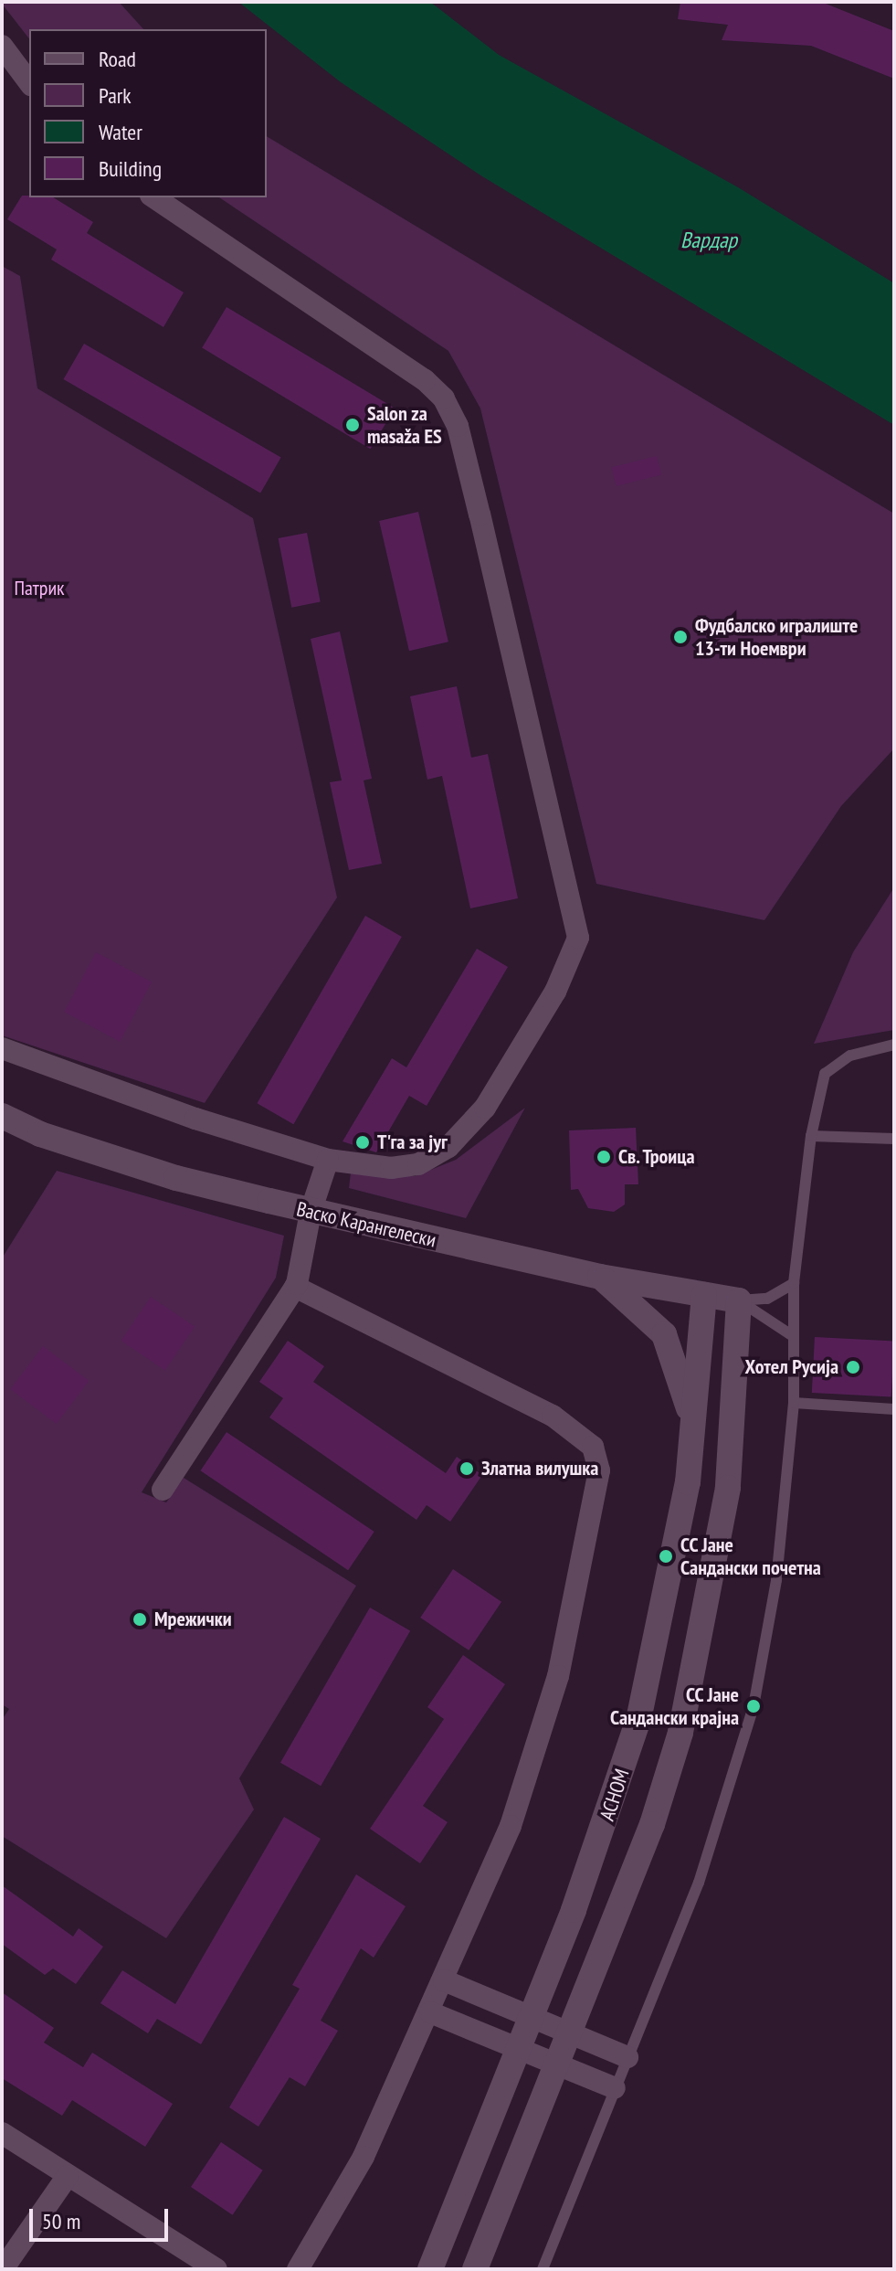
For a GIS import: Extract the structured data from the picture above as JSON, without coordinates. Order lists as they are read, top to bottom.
{
  "streets": {
    "street": ["Васко Карангелески", "АСНОМ"]
  },
  "crossings": [
    ["Васко Карангелески", "АСНОМ"]
  ],
  "water": ["Вардар"],
  "parks": ["Патрик"],
  "places": [
    "Salon za masaža ES",
    "Фудбалско игралиште 13-ти Ноември",
    "Т'га за југ",
    "Св. Троица",
    "Хотел Русија",
    "Златна вилушка",
    "СС Јане Сандански почетна",
    "Мрежички",
    "СС Јане Сандански крајна"
  ],
  "legend": [
    "Road",
    "Park",
    "Water",
    "Building"
  ],
  "scale_bar": "50 m"
}
